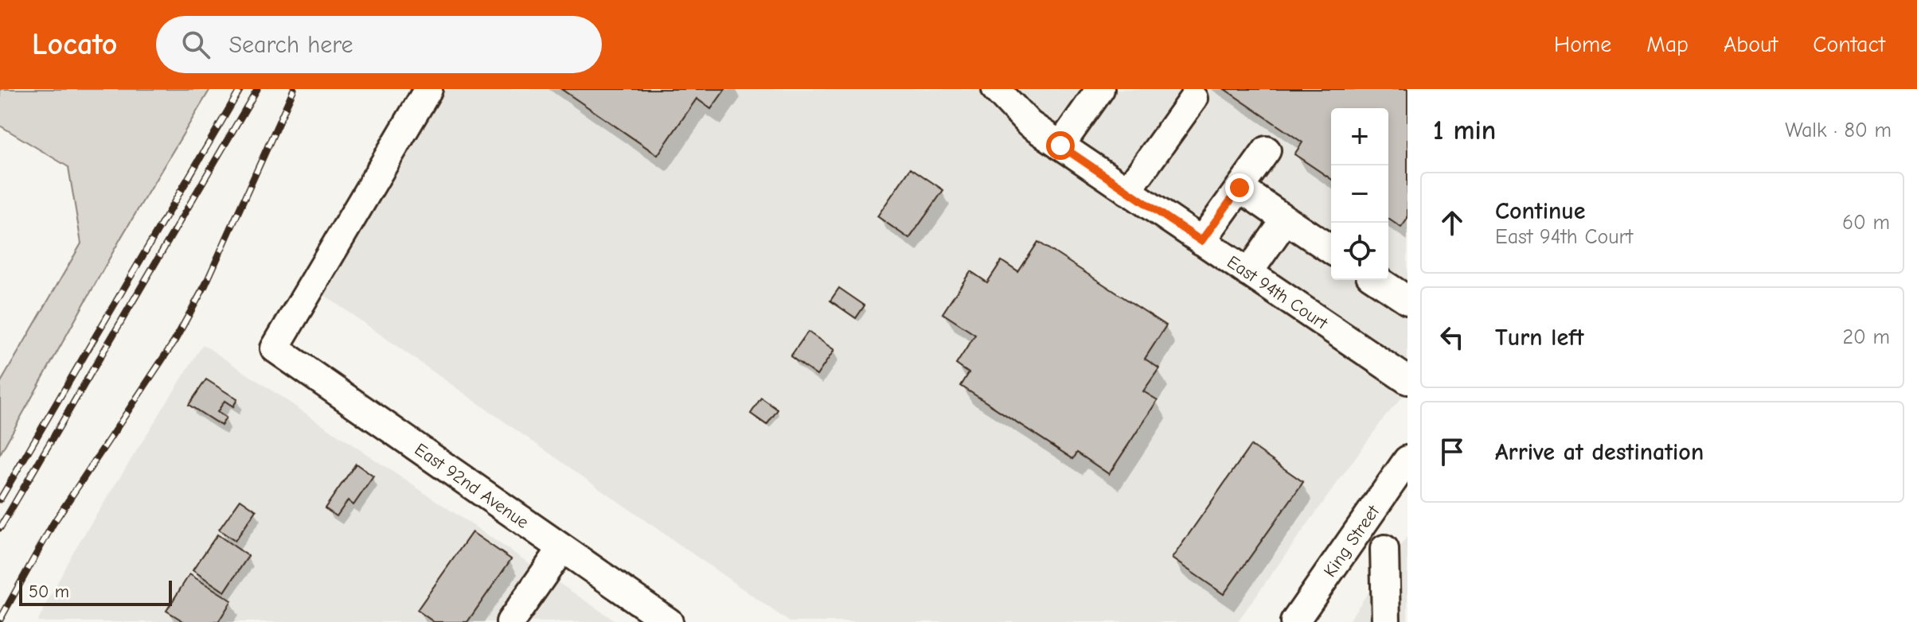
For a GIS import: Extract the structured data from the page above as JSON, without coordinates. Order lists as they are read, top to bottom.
{
  "streets": {
    "street": ["East 94th Court", "East 92nd Avenue", "King Street"]
  },
  "scale_bar": "50 m",
  "page": {
    "header": "Locato",
    "search": "Search here",
    "nav": [
      "Home",
      "Map",
      "About",
      "Contact"
    ],
    "heading": ["1 min", "Walk · 80 m"],
    "map_buttons": ["+", "−"],
    "list": [
      ["Continue", "East 94th Court", "60 m"],
      ["Turn left", "20 m"],
      "Arrive at destination"
    ],
    "scale": "50 m"
  }
}
